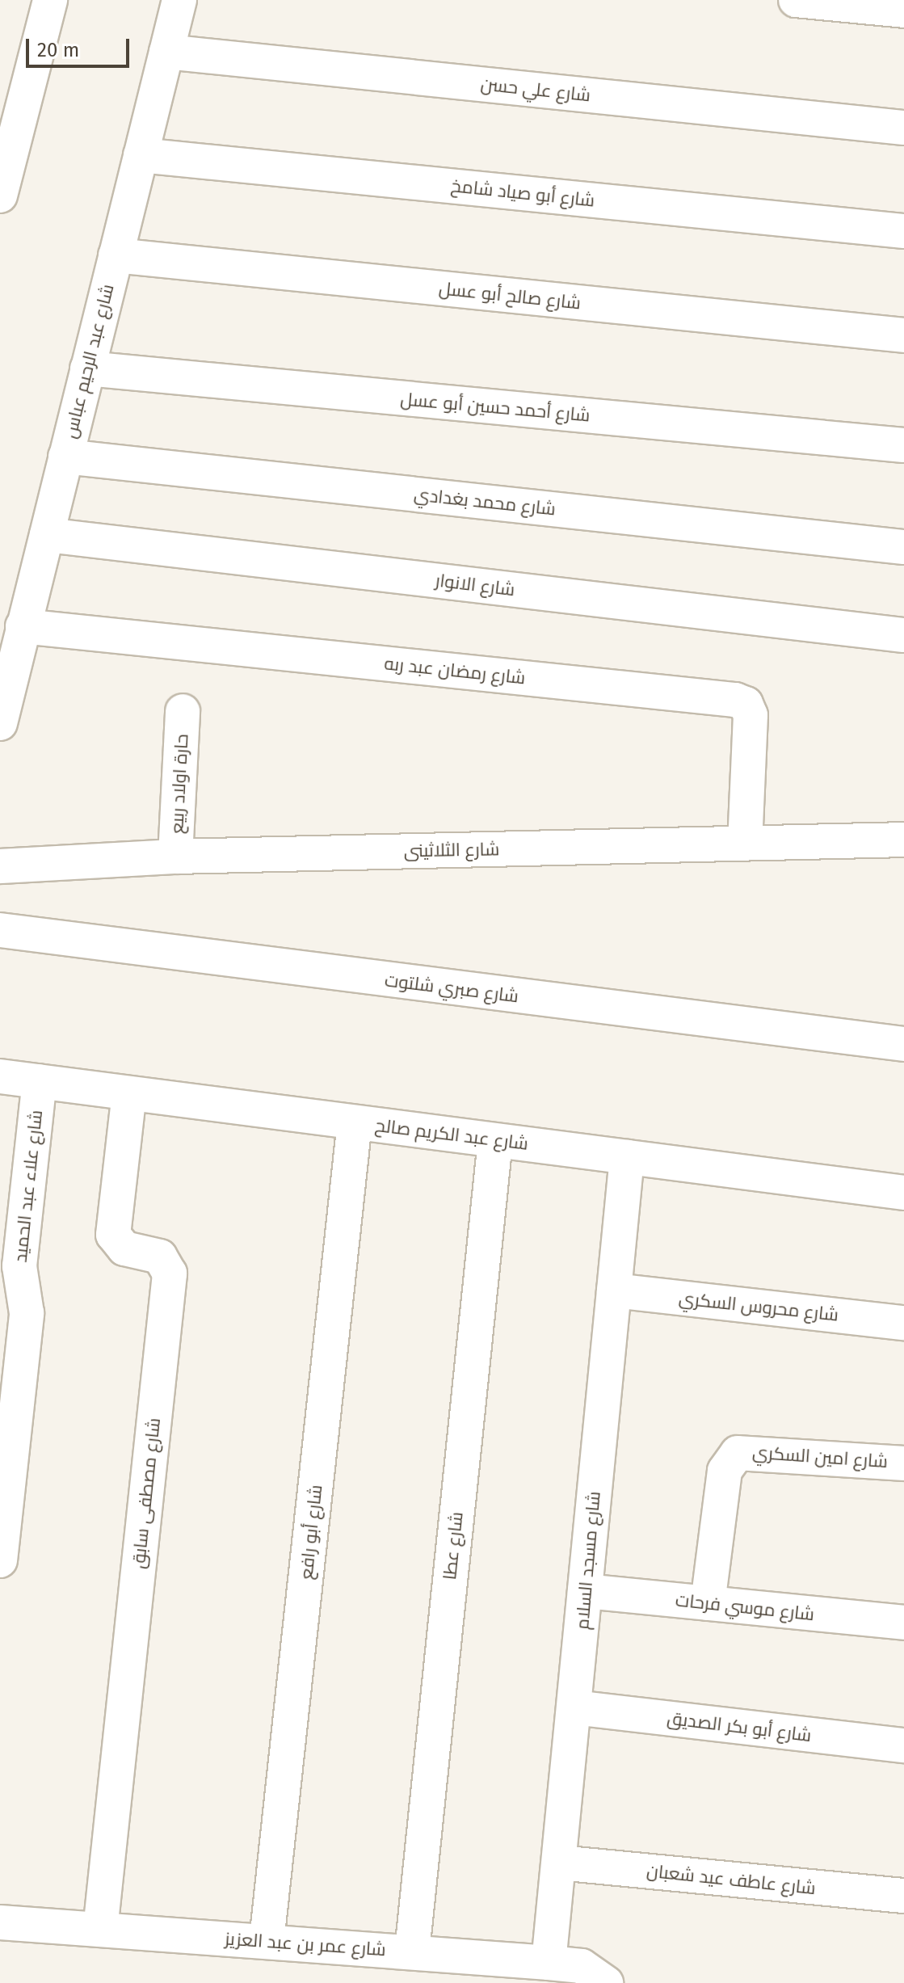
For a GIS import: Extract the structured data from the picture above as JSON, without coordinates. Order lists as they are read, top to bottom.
{
  "streets": {
    "street": [
      "شارع علي حسن",
      "شارع أبو صياد شامخ",
      "شارع صالح أبو عسل",
      "شارع عبد الرحيم عباس",
      "شارع أحمد حسين أبو عسل",
      "شارع محمد بغدادي",
      "شارع الانوار",
      "شارع رمضان عبد ربه",
      "حارة اولاد ربيع",
      "شارع الثلاثينى",
      "شارع صبري شلتوت",
      "شارع عبد الكريم صالح",
      "شارع علاء عبد الحميد",
      "شارع محروس السكري",
      "شارع امين السكري",
      "شارع مصطفى سابق",
      "شارع أبو رافع",
      "شارع عطا",
      "شارع مسجد السلام",
      "شارع موسي فرحات",
      "شارع أبو بكر الصديق",
      "شارع عاطف عيد شعبان",
      "شارع عمر بن عبد العزيز"
    ]
  },
  "crossings": [
    ["شارع علي حسن", "شارع عبد الرحيم عباس"],
    ["شارع أبو صياد شامخ", "شارع عبد الرحيم عباس"],
    ["شارع صالح أبو عسل", "شارع عبد الرحيم عباس"],
    ["شارع عبد الرحيم عباس", "شارع أحمد حسين أبو عسل"],
    ["شارع عبد الرحيم عباس", "شارع محمد بغدادي"],
    ["شارع عبد الرحيم عباس", "شارع الانوار"],
    ["شارع عبد الرحيم عباس", "شارع رمضان عبد ربه"],
    ["شارع رمضان عبد ربه", "شارع الثلاثينى"],
    ["حارة اولاد ربيع", "شارع الثلاثينى"],
    ["شارع عبد الكريم صالح", "شارع علاء عبد الحميد"],
    ["شارع عبد الكريم صالح", "شارع مصطفى سابق"],
    ["شارع عبد الكريم صالح", "شارع أبو رافع"],
    ["شارع عبد الكريم صالح", "شارع عطا"],
    ["شارع عبد الكريم صالح", "شارع مسجد السلام"],
    ["شارع محروس السكري", "شارع مسجد السلام"],
    ["شارع امين السكري", "شارع موسي فرحات"],
    ["شارع مصطفى سابق", "شارع عمر بن عبد العزيز"],
    ["شارع أبو رافع", "شارع عمر بن عبد العزيز"],
    ["شارع عطا", "شارع عمر بن عبد العزيز"],
    ["شارع مسجد السلام", "شارع موسي فرحات"],
    ["شارع مسجد السلام", "شارع أبو بكر الصديق"],
    ["شارع مسجد السلام", "شارع عاطف عيد شعبان"],
    ["شارع مسجد السلام", "شارع عمر بن عبد العزيز"]
  ],
  "scale_bar": "20 m"
}
